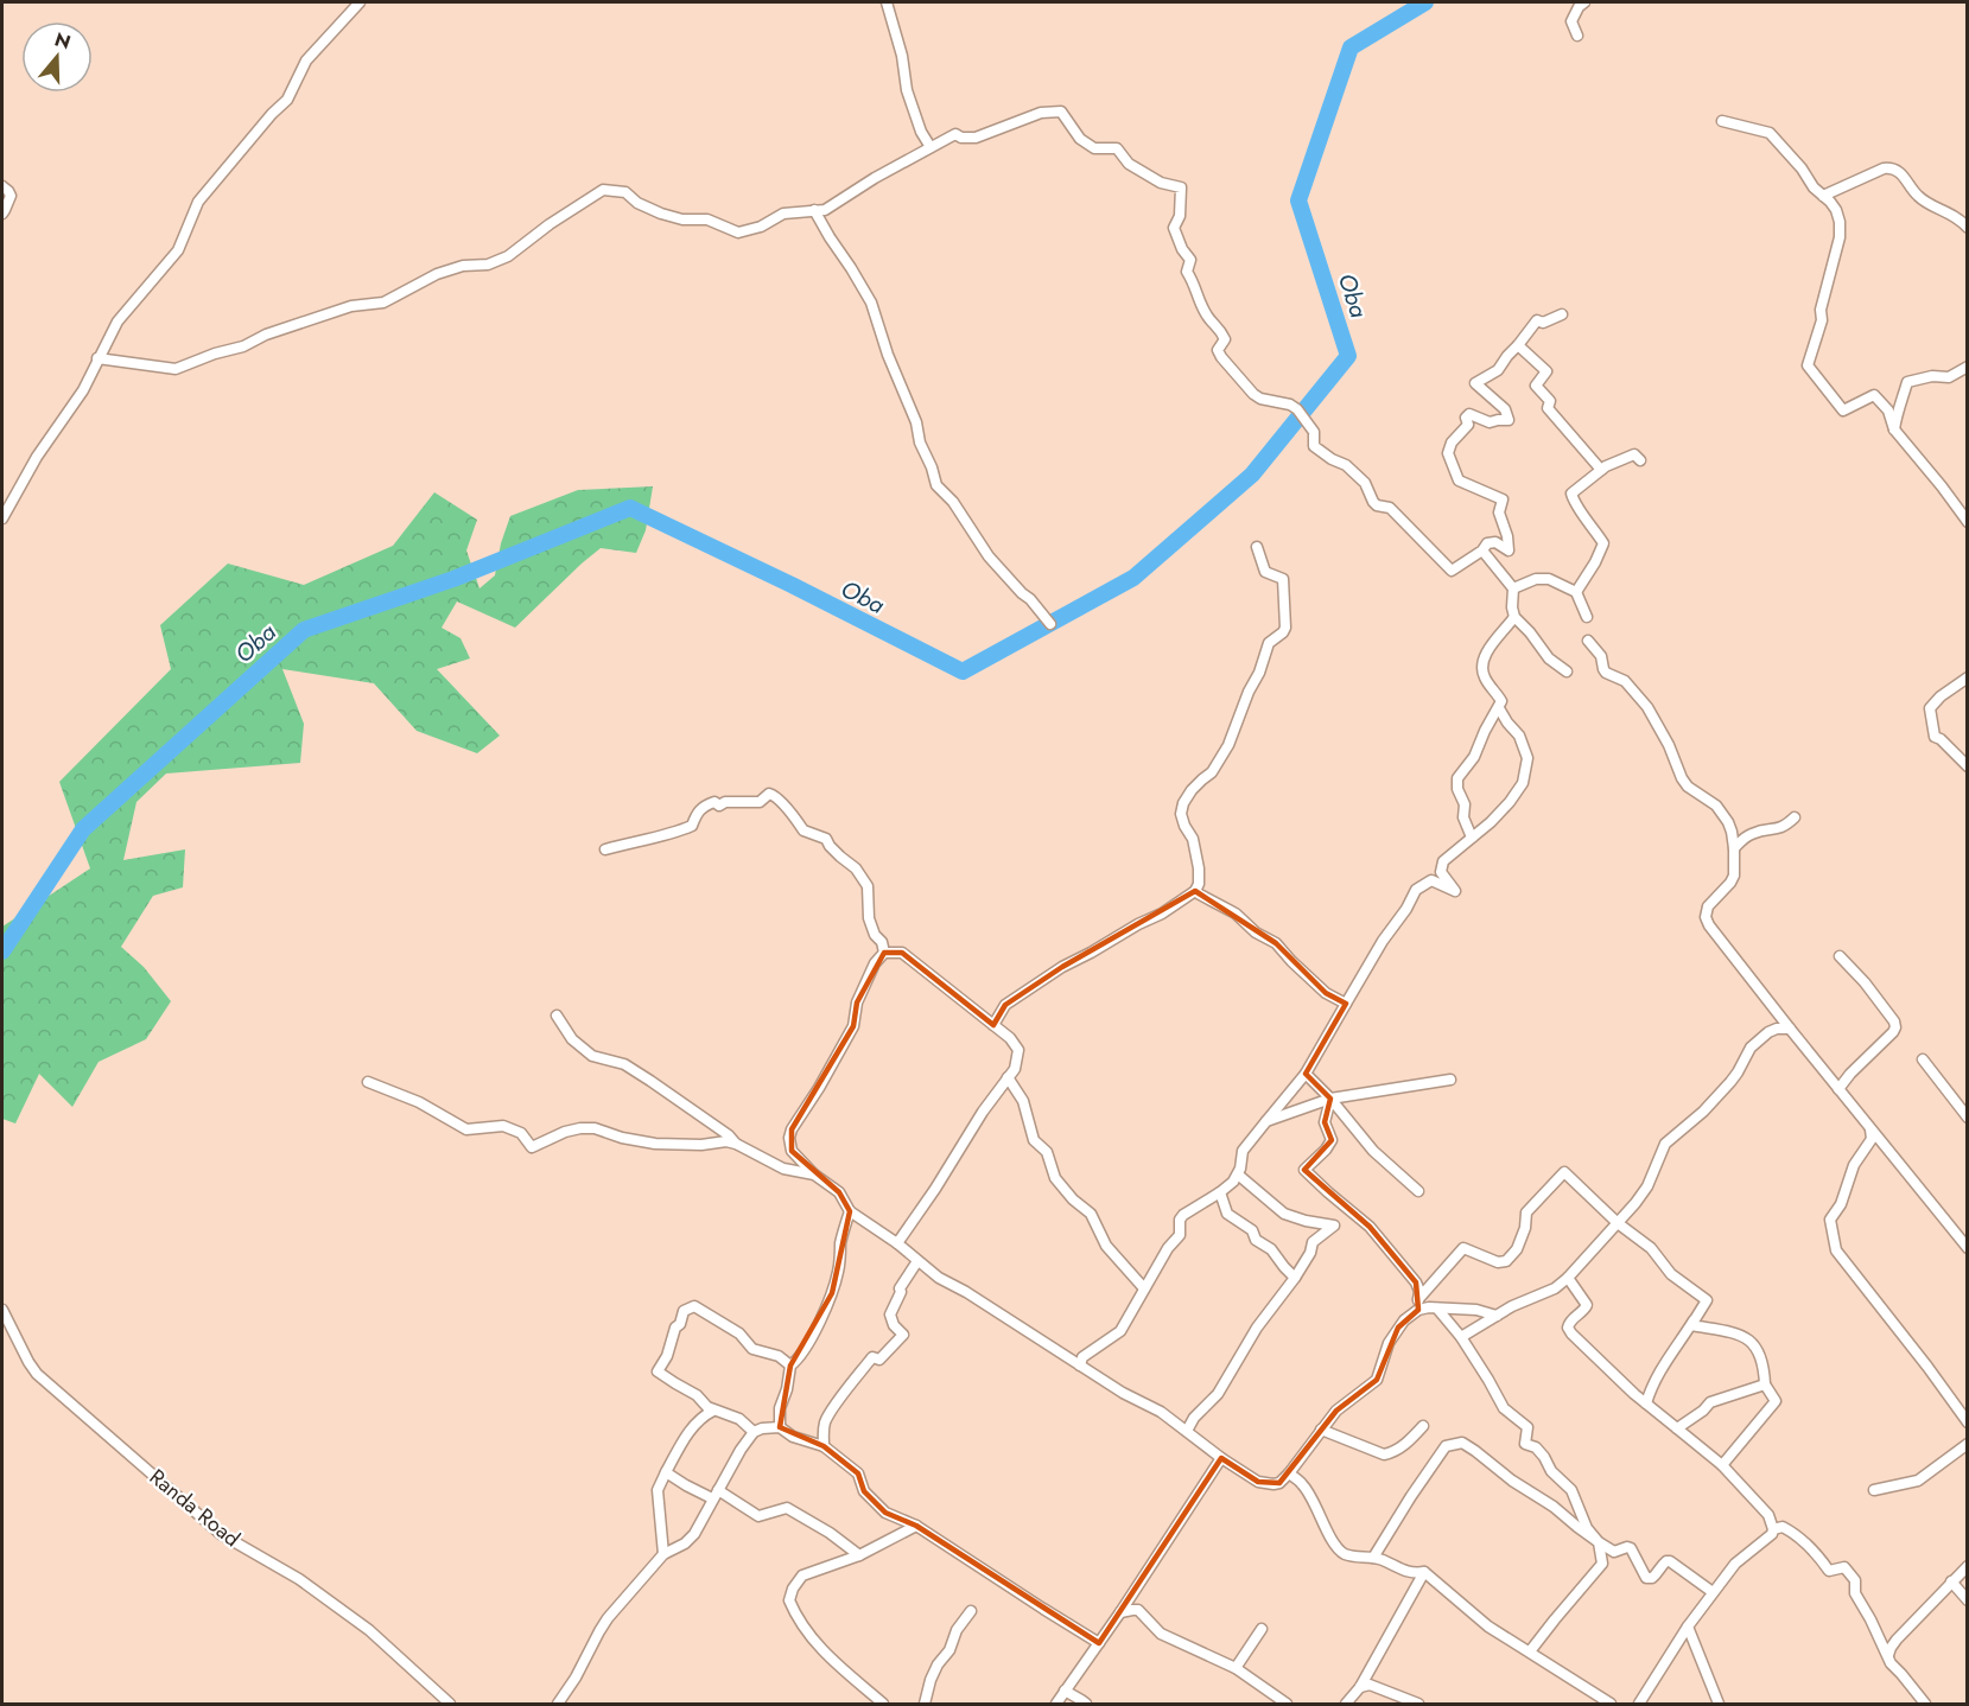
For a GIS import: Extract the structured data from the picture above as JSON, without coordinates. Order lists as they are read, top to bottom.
{
  "streets": {
    "street": ["Randa Road"]
  },
  "water": ["Oba"],
  "north": "top"
}
